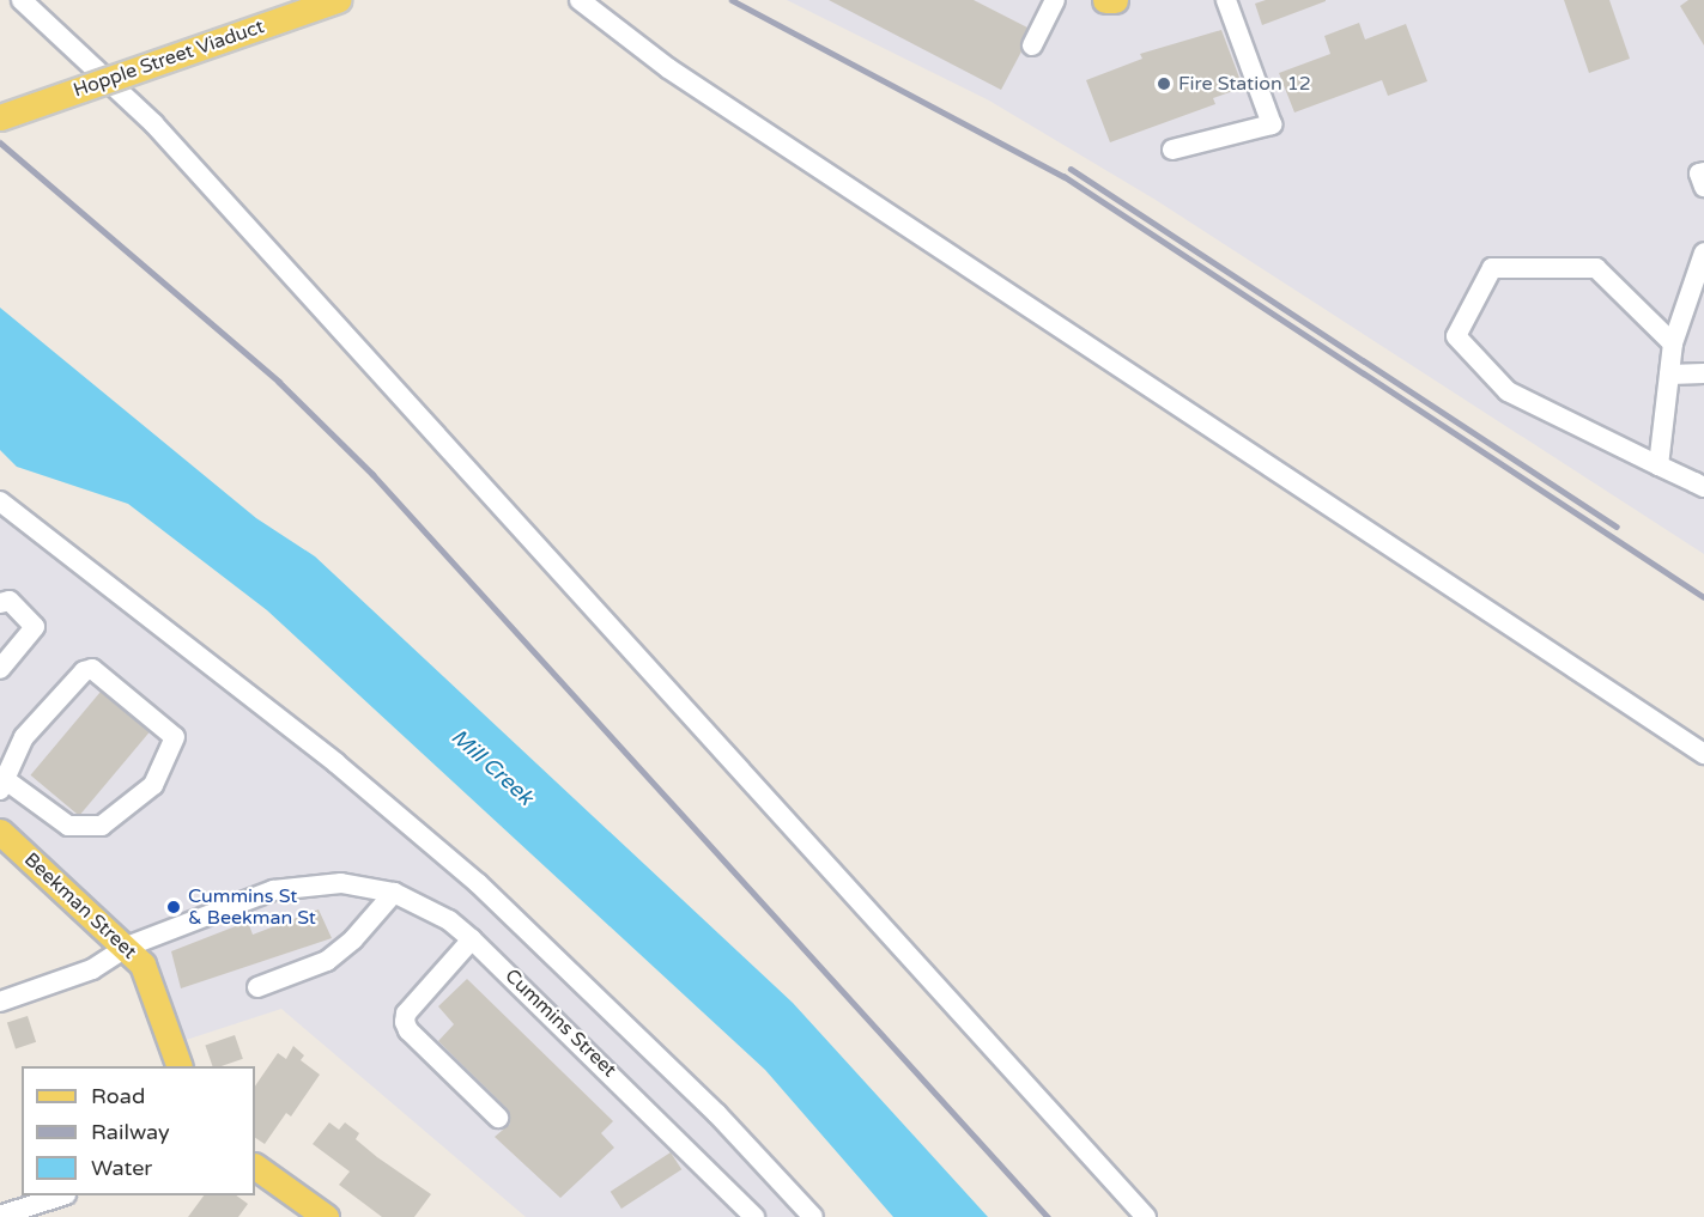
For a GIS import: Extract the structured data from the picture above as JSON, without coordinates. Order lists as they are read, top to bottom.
{
  "streets": {
    "main road": ["Hopple Street Viaduct", "Beekman Street"],
    "street": ["Cummins Street"]
  },
  "crossings": [
    ["Beekman Street", "Cummins Street"]
  ],
  "water": ["Mill Creek"],
  "places": ["Fire Station 12", "Cummins St & Beekman St"],
  "legend": ["Road", "Railway", "Water"]
}
